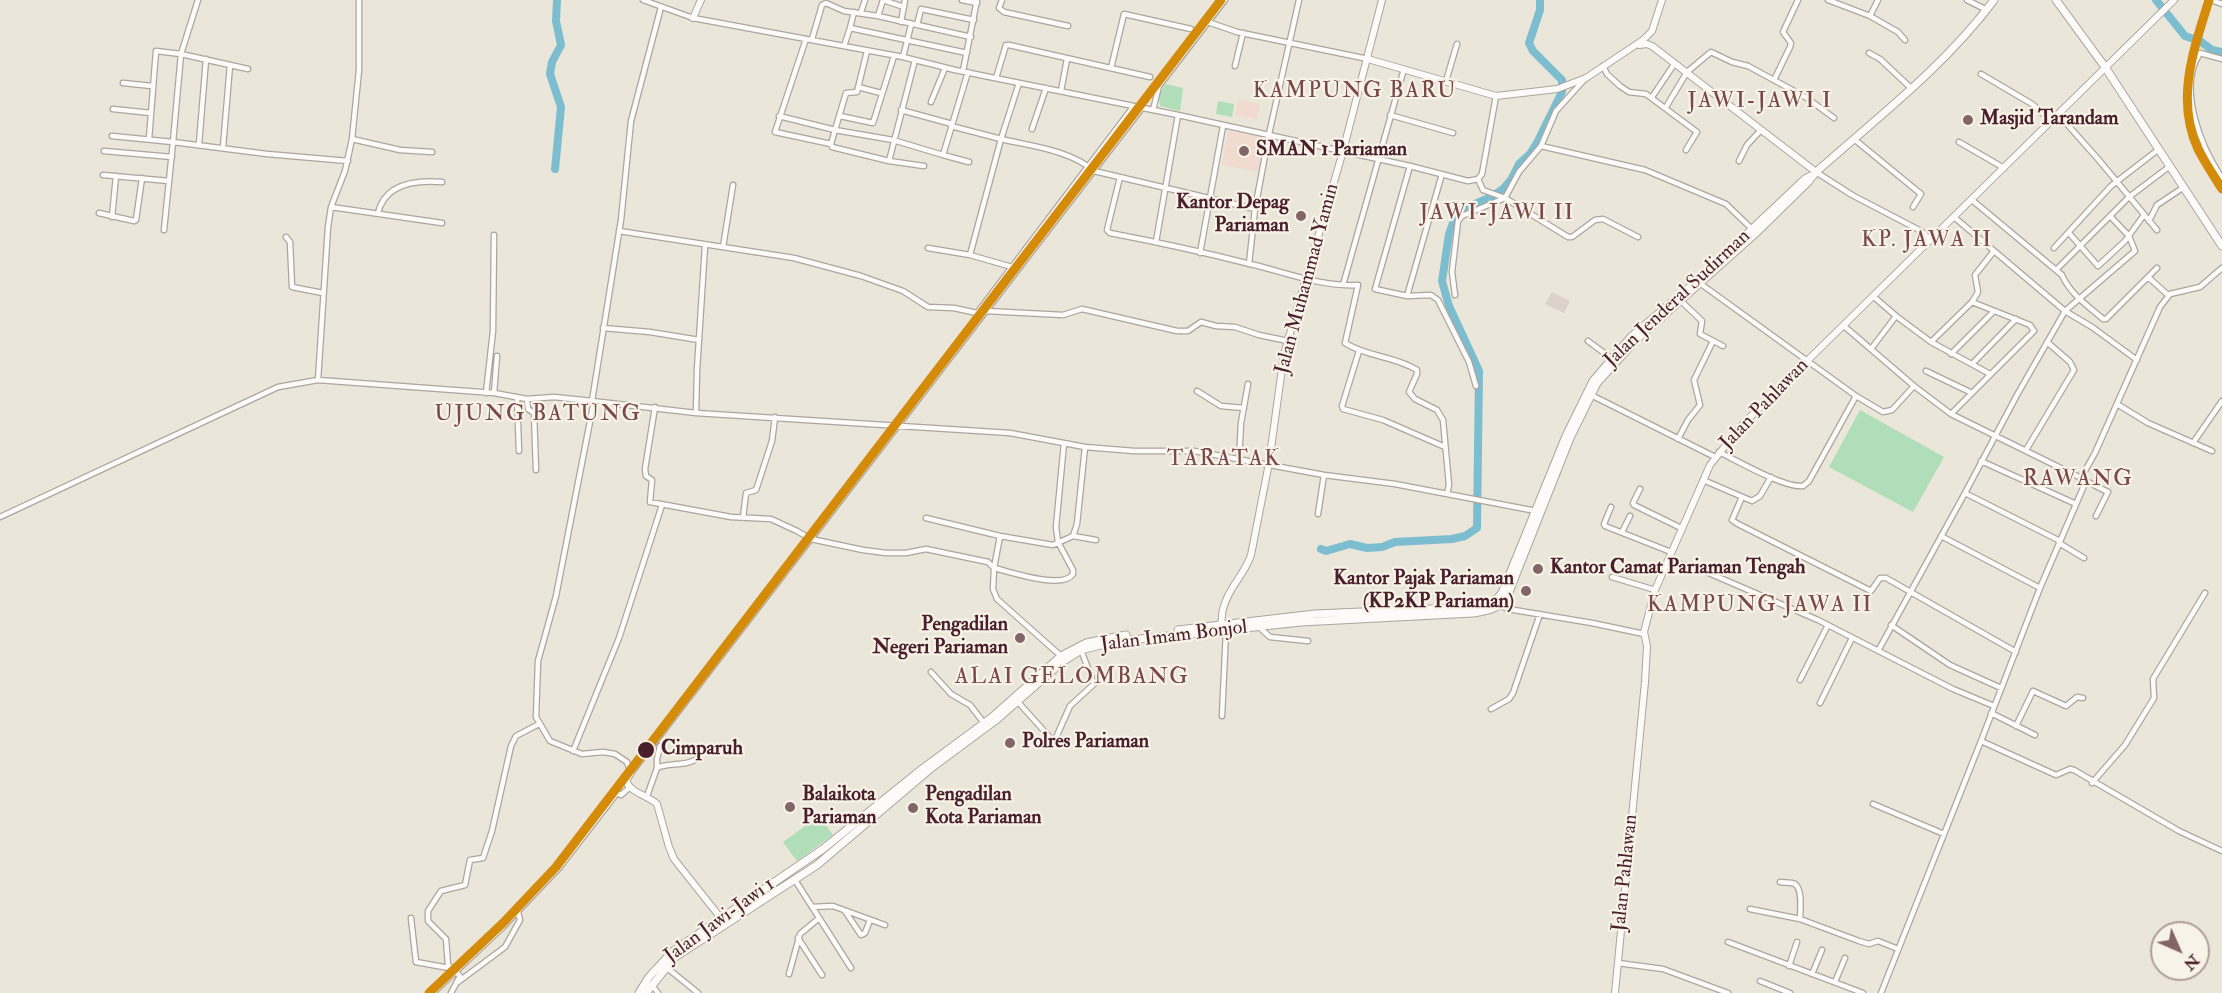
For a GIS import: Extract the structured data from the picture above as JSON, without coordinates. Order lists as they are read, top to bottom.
{
  "streets": {
    "main road": ["Jalan Jenderal Sudirman", "Jalan Imam Bonjol", "Jalan Jawi-Jawi 1"],
    "street": ["Jalan Muhammad Yamin", "Jalan Pahlawan"]
  },
  "crossings": [
    ["Jalan Muhammad Yamin", "Jalan Imam Bonjol"],
    ["Jalan Jenderal Sudirman", "Jalan Imam Bonjol"],
    ["Jalan Imam Bonjol", "Jalan Jawi-Jawi 1"]
  ],
  "districts": [
    "KAMPUNG BARU",
    "JAWI-JAWI I",
    "JAWI-JAWI II",
    "KP. JAWA II",
    "UJUNG BATUNG",
    "TARATAK",
    "RAWANG",
    "KAMPUNG JAWA II",
    "ALAI GELOMBANG"
  ],
  "places": [
    "Masjid Tarandam",
    "SMAN 1 Pariaman",
    "Kantor Depag Pariaman",
    "Kantor Camat Pariaman Tengah",
    "Kantor Pajak Pariaman (KP2KP Pariaman)",
    "Pengadilan Negeri Pariaman",
    "Polres Pariaman",
    "Cimparuh",
    "Balaikota Pariaman",
    "Pengadilan Kota Pariaman"
  ],
  "north": "bottom right"
}
